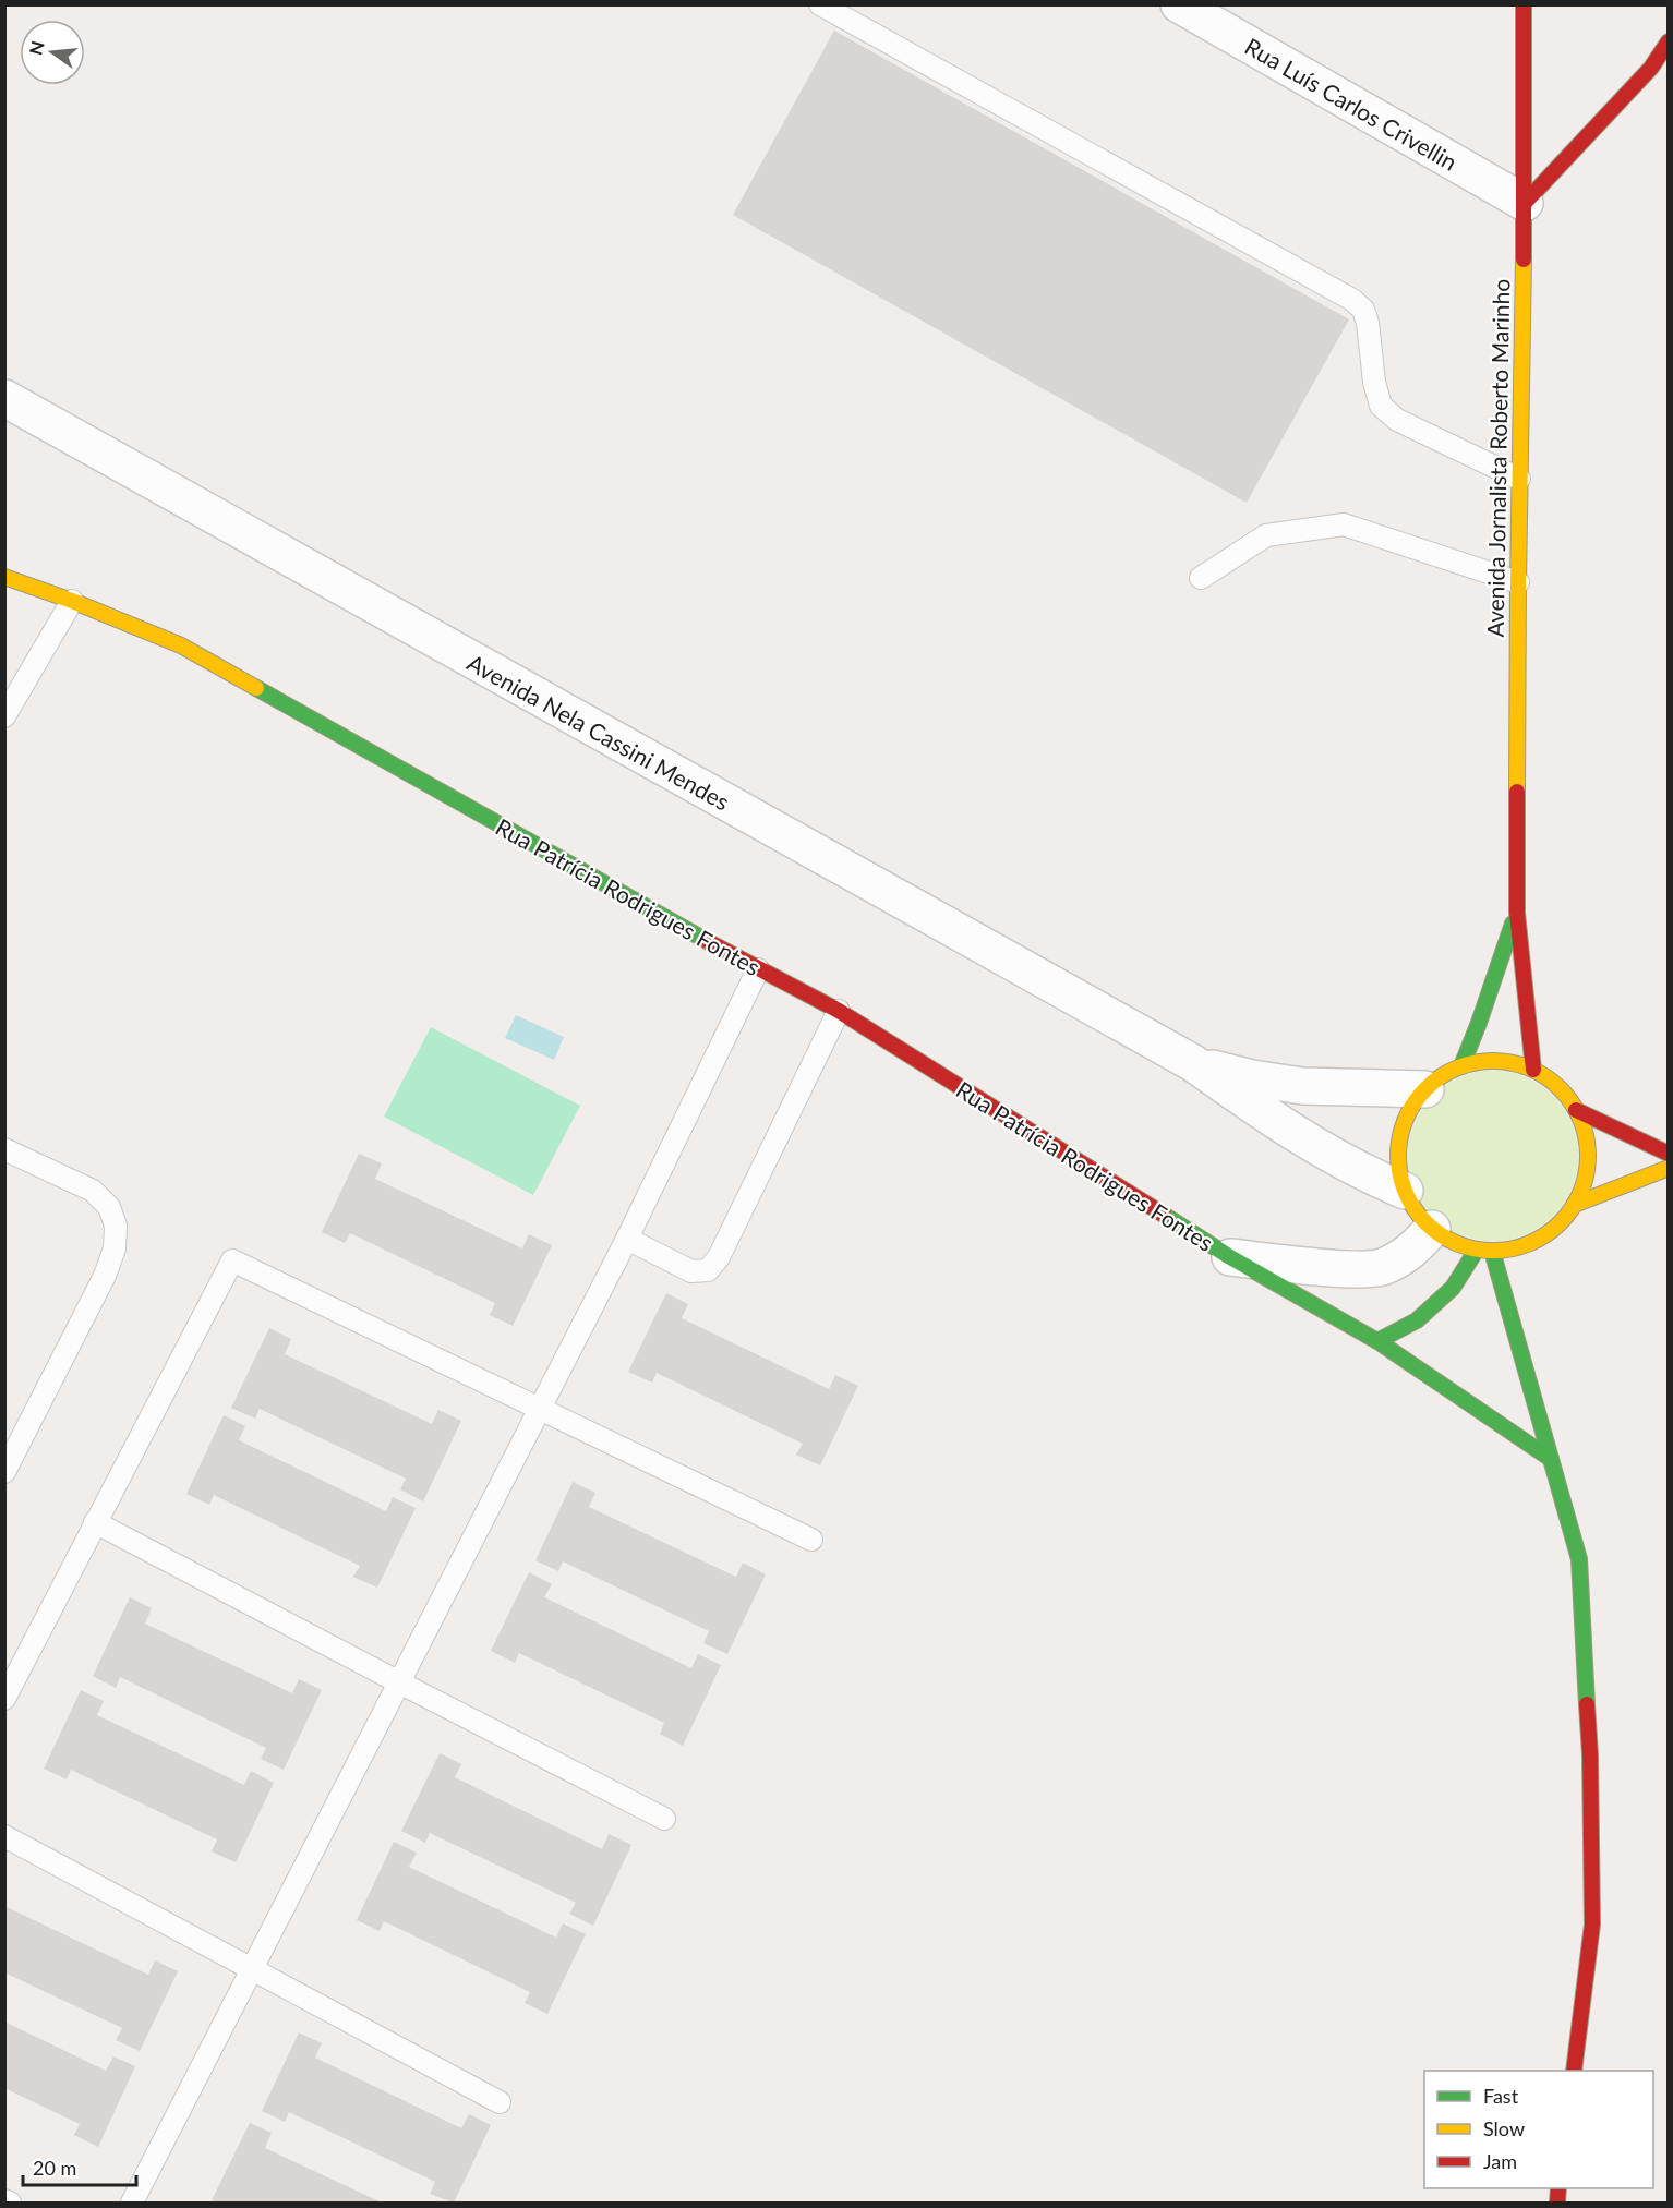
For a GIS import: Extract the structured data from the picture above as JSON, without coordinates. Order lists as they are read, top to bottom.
{
  "streets": {
    "main road": ["Avenida Jornalista Roberto Marinho", "Rua Patrícia Rodrigues Fontes"],
    "street": ["Rua Luís Carlos Crivellin", "Avenida Nela Cassini Mendes"]
  },
  "crossings": [
    ["Rua Luís Carlos Crivellin", "Avenida Jornalista Roberto Marinho"],
    ["Avenida Jornalista Roberto Marinho", "Avenida Nela Cassini Mendes"],
    ["Avenida Jornalista Roberto Marinho", "Rua Patrícia Rodrigues Fontes"],
    ["Avenida Nela Cassini Mendes", "Rua Patrícia Rodrigues Fontes"]
  ],
  "legend": ["Fast", "Slow", "Jam"],
  "scale_bar": "20 m",
  "north": "left"
}
